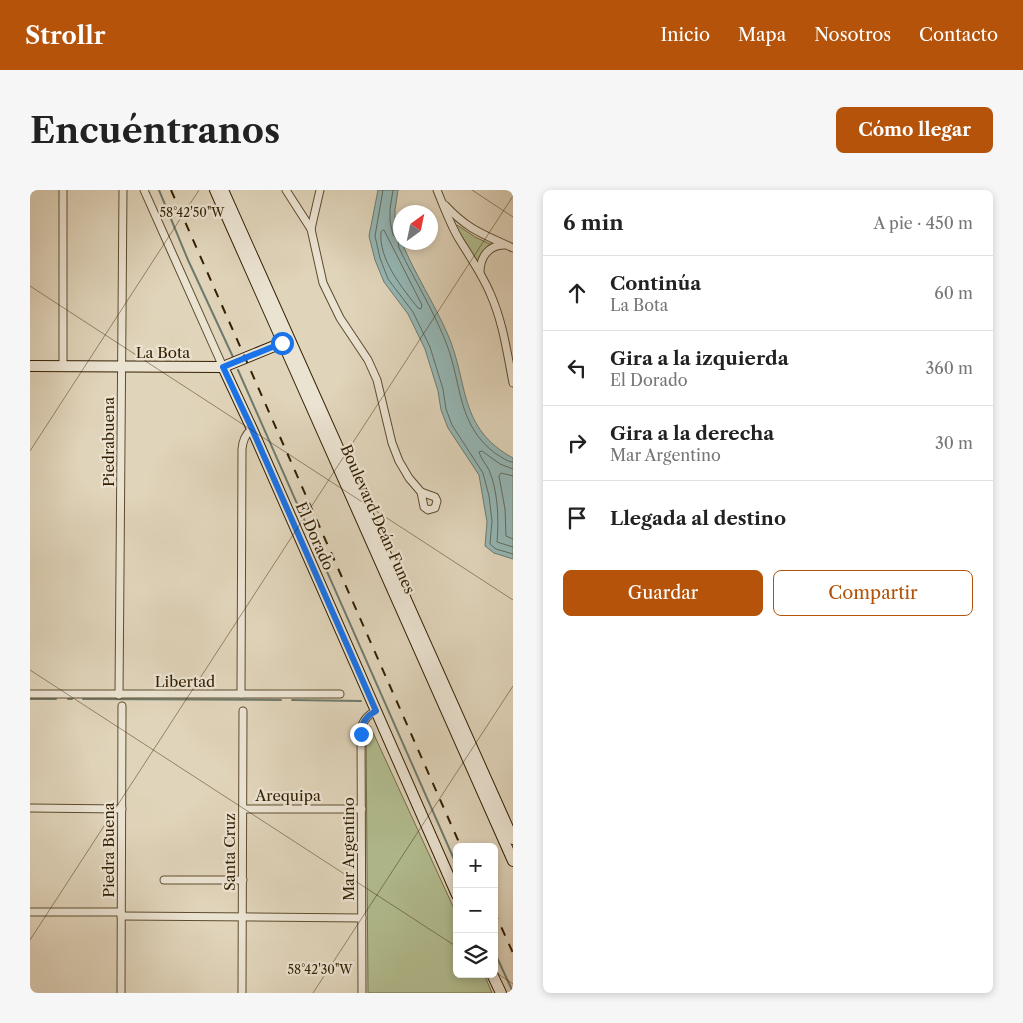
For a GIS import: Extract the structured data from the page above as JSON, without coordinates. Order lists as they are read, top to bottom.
{
  "streets": {
    "main road": ["La Bota", "Boulevard Deán Funes", "El Dorado"],
    "street": [
      "Piedrabuena",
      "Libertad",
      "Arequipa",
      "Mar Argentino",
      "Piedra Buena",
      "Santa Cruz"
    ]
  },
  "crossings": [
    ["La Bota", "Piedrabuena"],
    ["La Bota", "Boulevard Deán Funes"],
    ["La Bota", "El Dorado"],
    ["Piedrabuena", "Libertad"],
    ["El Dorado", "Mar Argentino"],
    ["Arequipa", "Mar Argentino"],
    ["Arequipa", "Santa Cruz"]
  ],
  "north": "top right",
  "page": {
    "header": "Strollr",
    "nav": [
      "Inicio",
      "Mapa",
      "Nosotros",
      "Contacto"
    ],
    "buttons": [
      "Cómo llegar",
      ["Guardar", "Compartir"]
    ],
    "title": "Encuéntranos",
    "heading": ["6 min", "A pie · 450 m"],
    "list": [
      ["Continúa", "La Bota", "60 m"],
      ["Gira a la izquierda", "El Dorado", "360 m"],
      ["Gira a la derecha", "Mar Argentino", "30 m"],
      "Llegada al destino"
    ],
    "map_buttons": ["+", "−"]
  },
  "coordinates": ["58°42'50\"W", "58°42'30\"W"]
}
